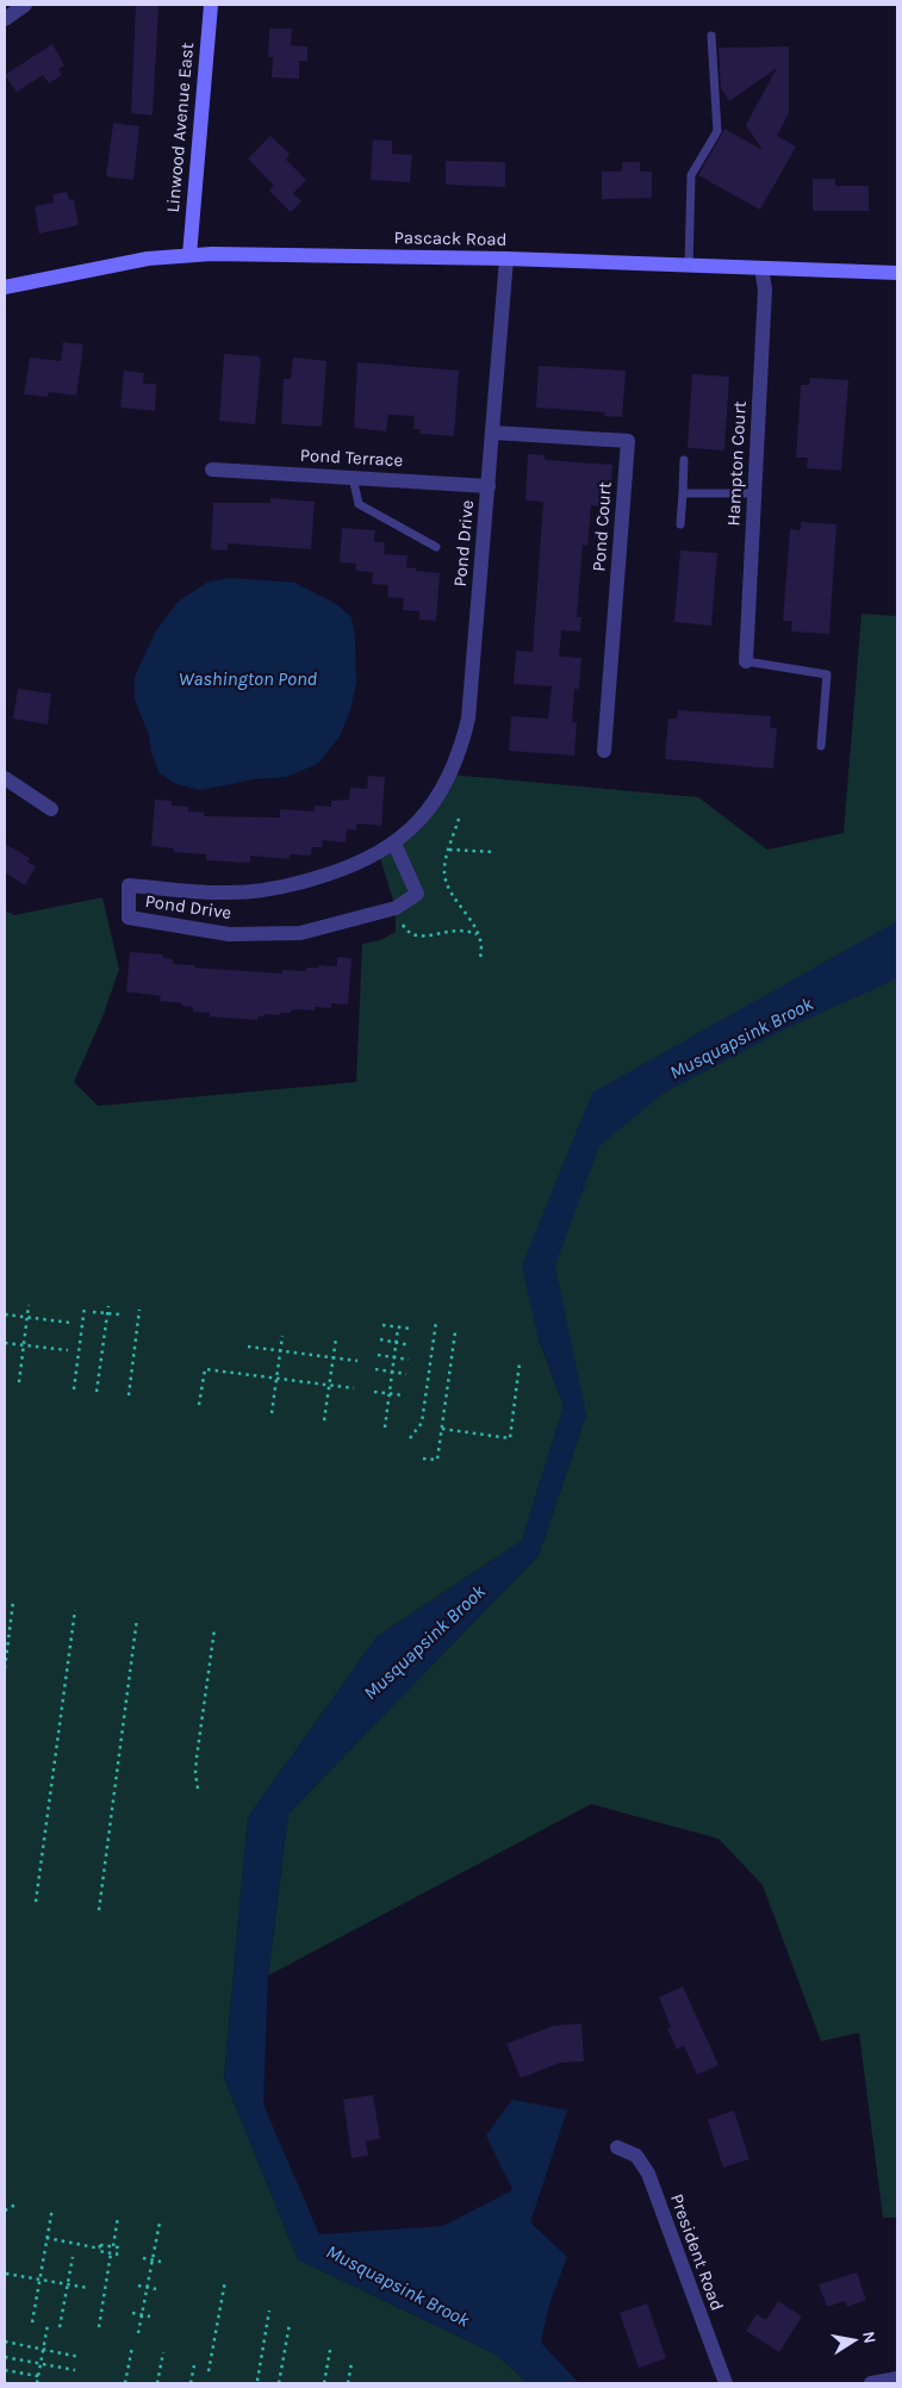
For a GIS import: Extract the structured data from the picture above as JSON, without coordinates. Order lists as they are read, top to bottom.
{
  "streets": {
    "main road": ["Linwood Avenue East", "Pascack Road"],
    "street": [
      "Pond Terrace",
      "Hampton Court",
      "Pond Court",
      "Pond Drive",
      "President Road"
    ]
  },
  "crossings": [
    ["Linwood Avenue East", "Pascack Road"],
    ["Pascack Road", "Hampton Court"],
    ["Pascack Road", "Pond Drive"],
    ["Pond Terrace", "Pond Drive"],
    ["Pond Court", "Pond Drive"]
  ],
  "water": ["Washington Pond", "Musquapsink Brook"],
  "north": "right"
}
